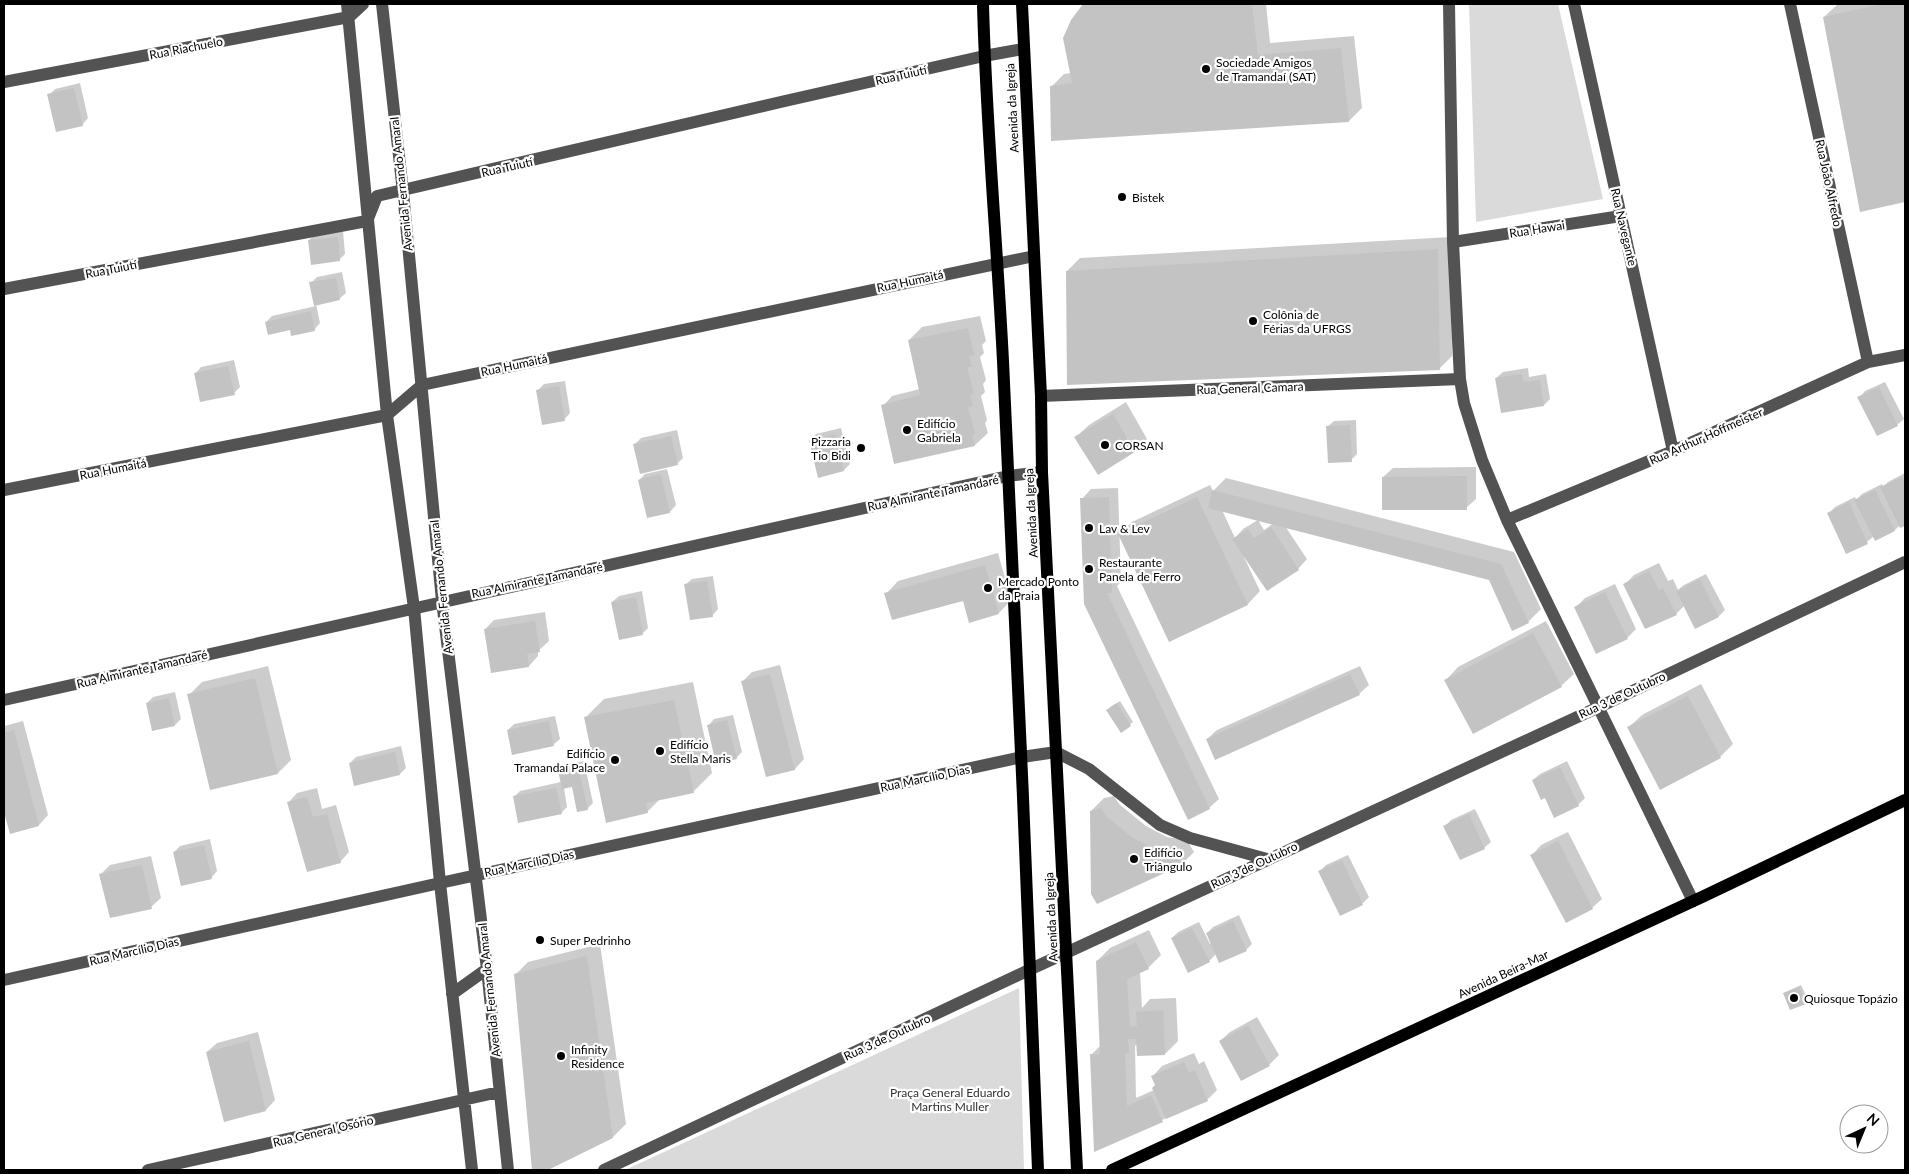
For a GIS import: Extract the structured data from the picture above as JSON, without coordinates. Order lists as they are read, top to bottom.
{
  "streets": {
    "main road": ["Avenida da Igreja", "Avenida Beira-Mar"],
    "street": [
      "Rua Riachuelo",
      "Rua Tuiutí",
      "Rua João Alfredo",
      "Avenida Fernando Amaral",
      "Rua Navegante",
      "Rua Hawai",
      "Rua Humaitá",
      "Rua General Camara",
      "Rua Arthur Hoffmeister",
      "Rua Almirante Tamandaré",
      "Rua 3 de Outubro",
      "Rua Marcílio Dias",
      "Rua General Osório"
    ]
  },
  "crossings": [
    ["Rua Tuiutí", "Avenida da Igreja"],
    ["Rua Tuiutí", "Avenida Fernando Amaral"],
    ["Avenida da Igreja", "Rua Humaitá"],
    ["Avenida da Igreja", "Rua General Camara"],
    ["Avenida da Igreja", "Rua Almirante Tamandaré"],
    ["Avenida da Igreja", "Rua 3 de Outubro"],
    ["Avenida da Igreja", "Rua Marcílio Dias"],
    ["Rua João Alfredo", "Rua Arthur Hoffmeister"],
    ["Avenida Fernando Amaral", "Rua Humaitá"],
    ["Avenida Fernando Amaral", "Rua Almirante Tamandaré"],
    ["Avenida Fernando Amaral", "Rua Marcílio Dias"],
    ["Avenida Fernando Amaral", "Rua General Osório"],
    ["Rua Navegante", "Rua Hawai"],
    ["Rua Navegante", "Rua Arthur Hoffmeister"]
  ],
  "parks": ["Praça General Eduardo Martins Muller"],
  "places": [
    "Sociedade Amigos de Tramandaí (SAT)",
    "Bistek",
    "Colônia de Férias da UFRGS",
    "Edifício Gabriela",
    "CORSAN",
    "Pizzaria Tio Bidi",
    "Lav & Lev",
    "Restaurante Panela de Ferro",
    "Mercado Ponto da Praia",
    "Edifício Stella Maris",
    "Edifício Tramandaí Palace",
    "Edifício Triângulo",
    "Super Pedrinho",
    "Quiosque Topázio",
    "Infinity Residence"
  ],
  "north": "top right"
}
